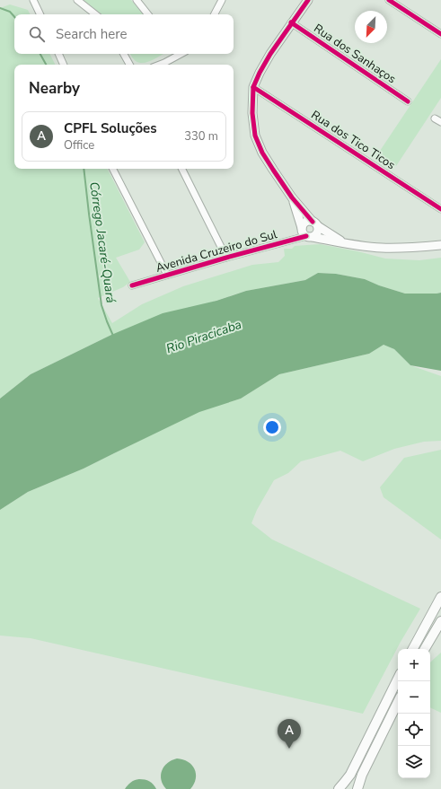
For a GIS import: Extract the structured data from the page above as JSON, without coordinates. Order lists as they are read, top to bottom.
{
  "streets": {
    "street": ["Rua dos Sanhaços", "Rua dos Tico Ticos", "Avenida Cruzeiro do Sul"]
  },
  "water": ["Córrego Jacaré-Quará", "Rio Piracicaba"],
  "north": "bottom left",
  "page": {
    "search": "Search here",
    "heading": "Nearby",
    "list": [
      {
        "mark": "A",
        "name": "CPFL Soluções",
        "note": "Office",
        "value": "330 m"
      }
    ],
    "map_buttons": ["+", "−"],
    "pins": "A"
  }
}
